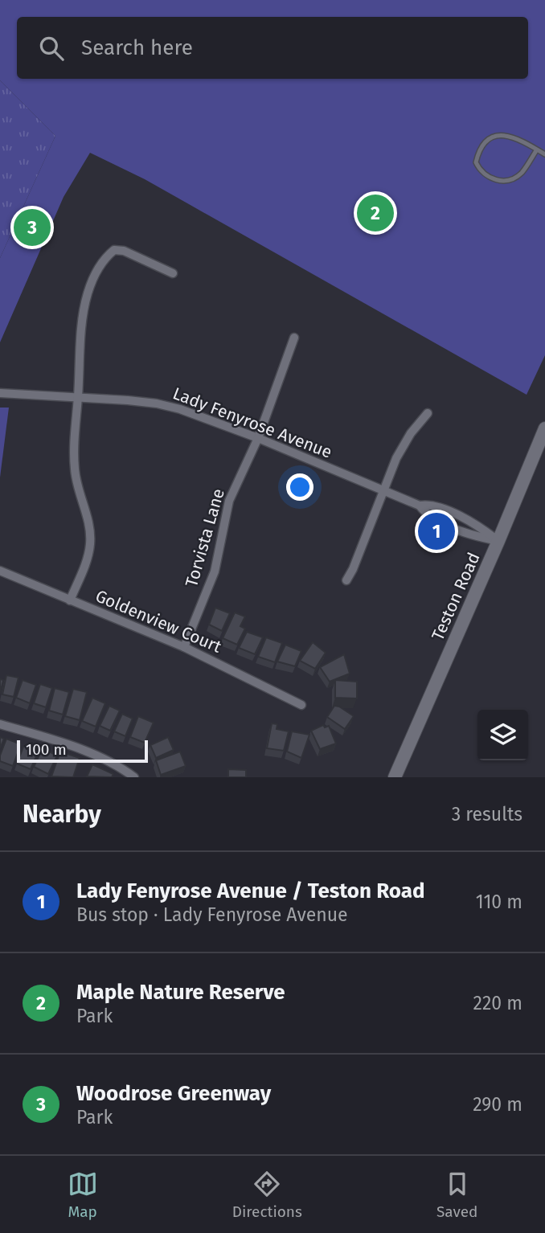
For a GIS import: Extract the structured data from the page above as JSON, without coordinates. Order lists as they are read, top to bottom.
{
  "streets": {
    "main road": ["Teston Road"],
    "street": ["Lady Fenyrose Avenue", "Torvista Lane", "Goldenview Court"]
  },
  "crossings": [
    ["Lady Fenyrose Avenue", "Torvista Lane"],
    ["Lady Fenyrose Avenue", "Teston Road"],
    ["Torvista Lane", "Goldenview Court"]
  ],
  "scale_bar": "100 m",
  "page": {
    "search": "Search here",
    "pins": ["2", "3", "1"],
    "scale": "100 m",
    "heading": ["Nearby", "3 results"],
    "list": [
      {
        "mark": "1",
        "name": "Lady Fenyrose Avenue / Teston Road",
        "note": "Bus stop · Lady Fenyrose Avenue",
        "value": "110 m"
      },
      {
        "mark": "2",
        "name": "Maple Nature Reserve",
        "note": "Park",
        "value": "220 m"
      },
      {
        "mark": "3",
        "name": "Woodrose Greenway",
        "note": "Park",
        "value": "290 m"
      }
    ],
    "nav": ["Map", "Directions", "Saved"]
  }
}
